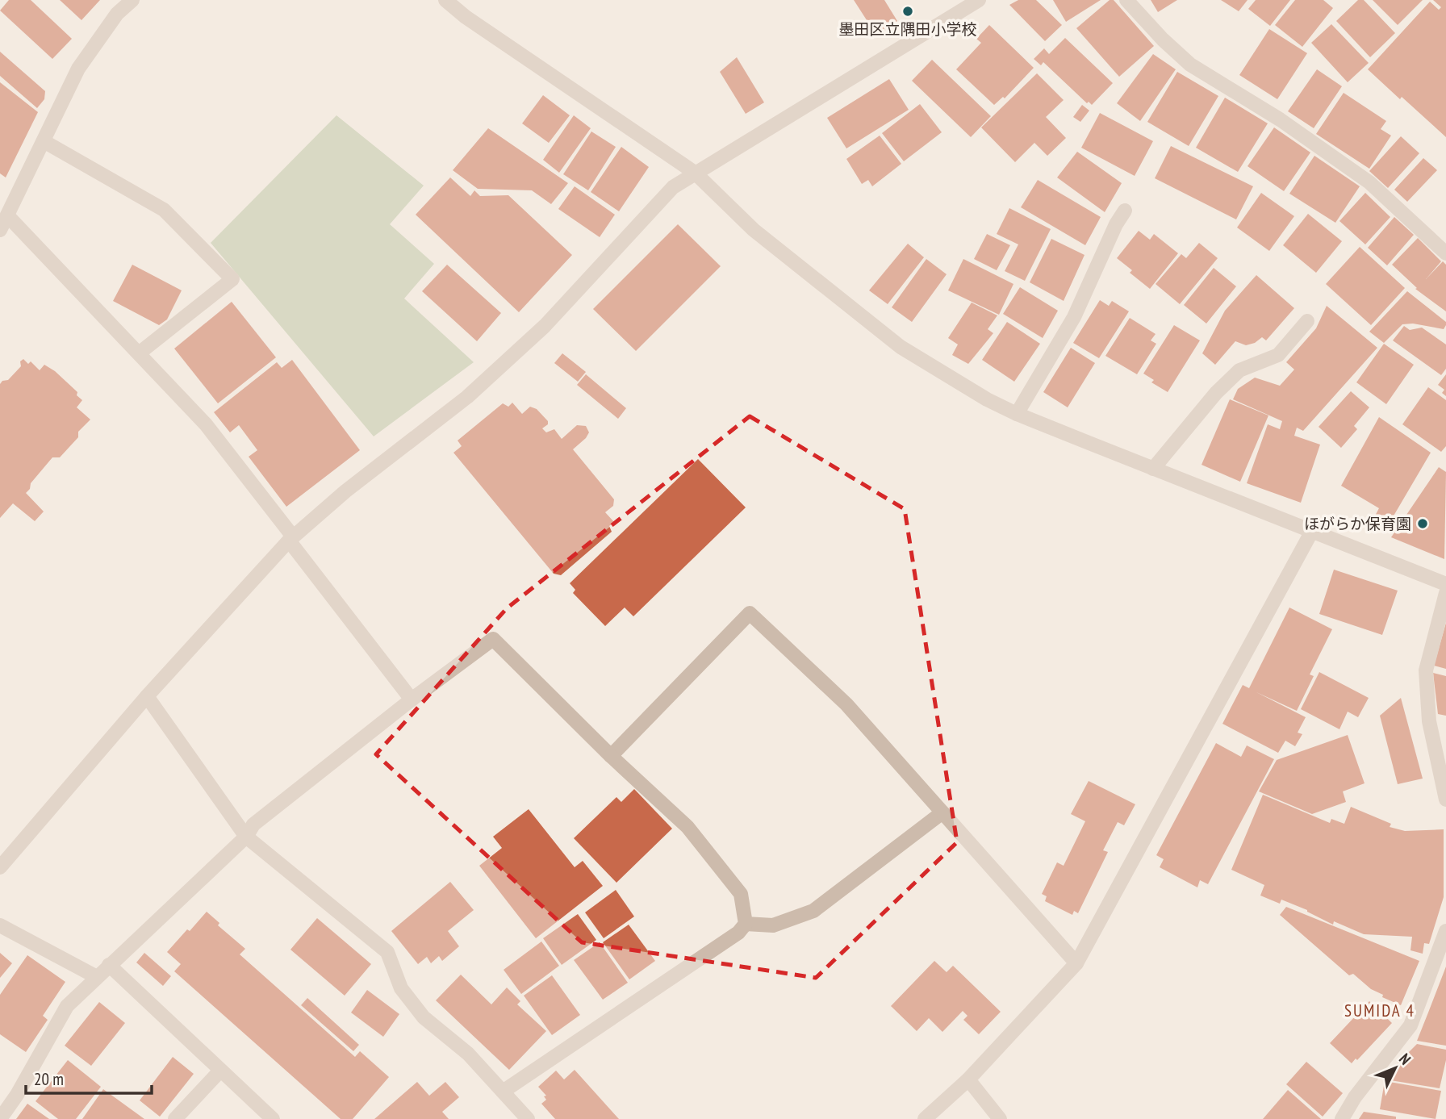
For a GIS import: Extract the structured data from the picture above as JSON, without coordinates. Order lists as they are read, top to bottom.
{
  "districts": ["SUMIDA 4"],
  "places": ["墨田区立隅田小学校", "ほがらか保育園"],
  "scale_bar": "20 m",
  "north": "top right"
}
